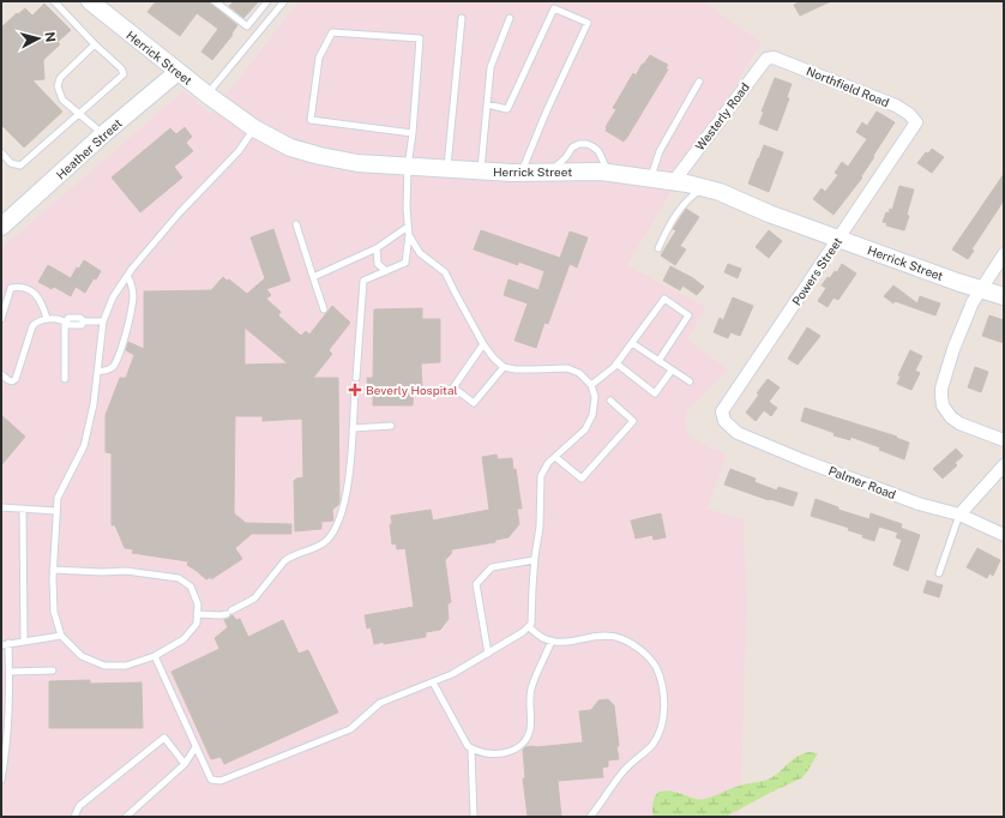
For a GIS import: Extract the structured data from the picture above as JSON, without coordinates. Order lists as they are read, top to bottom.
{
  "streets": {
    "street": [
      "Herrick Street",
      "Northfield Road",
      "Westerly Road",
      "Heather Street",
      "Powers Street",
      "Palmer Road"
    ]
  },
  "crossings": [
    ["Herrick Street", "Westerly Road"],
    ["Herrick Street", "Heather Street"],
    ["Herrick Street", "Powers Street"],
    ["Northfield Road", "Westerly Road"],
    ["Northfield Road", "Powers Street"],
    ["Powers Street", "Palmer Road"]
  ],
  "places": {
    "health": ["Beverly Hospital"]
  },
  "north": "right"
}
